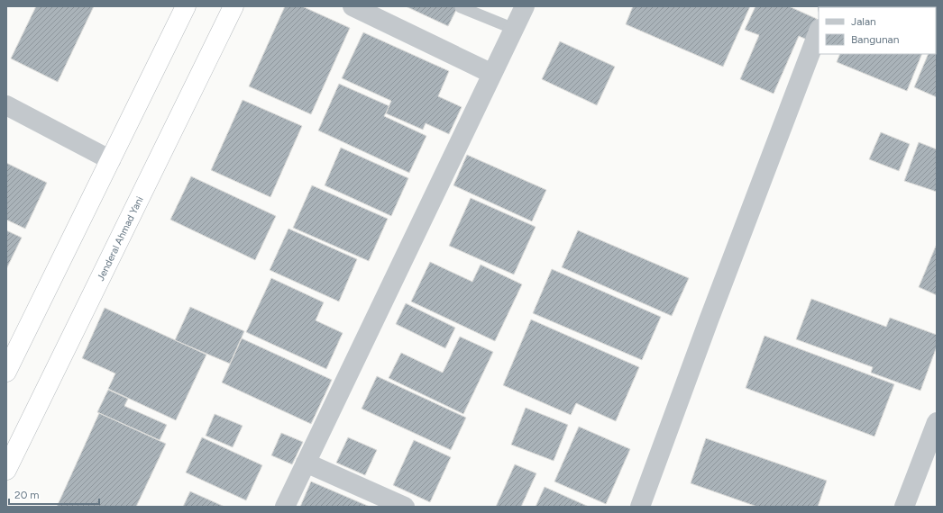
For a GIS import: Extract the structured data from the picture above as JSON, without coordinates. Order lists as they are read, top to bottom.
{
  "streets": {
    "highway": ["Jenderal Ahmad Yani"]
  },
  "legend": ["Jalan", "Bangunan"],
  "scale_bar": "20 m"
}
